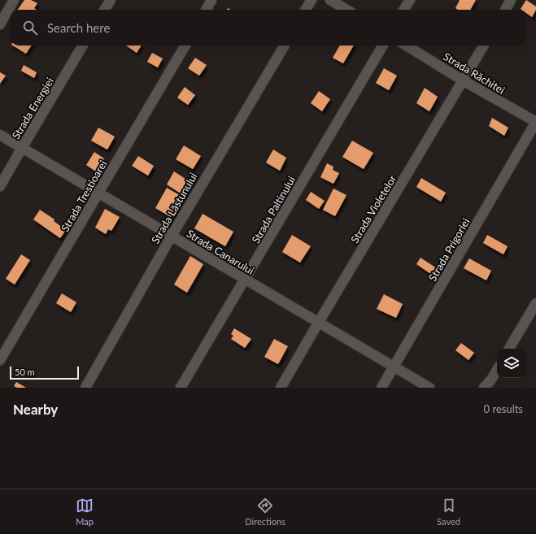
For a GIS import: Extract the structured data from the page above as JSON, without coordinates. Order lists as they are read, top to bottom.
{
  "streets": {
    "street": [
      "Strada Răchitei",
      "Strada Energiei",
      "Strada Trestioarei",
      "Strada Lăstunului",
      "Strada Violetelor",
      "Strada Paltinului",
      "Strada Prigoriei",
      "Strada Canarului"
    ]
  },
  "crossings": [
    ["Strada Răchitei", "Strada Violetelor"],
    ["Strada Răchitei", "Strada Prigoriei"],
    ["Strada Energiei", "Strada Canarului"],
    ["Strada Trestioarei", "Strada Canarului"],
    ["Strada Lăstunului", "Strada Canarului"],
    ["Strada Violetelor", "Strada Canarului"],
    ["Strada Paltinului", "Strada Canarului"],
    ["Strada Prigoriei", "Strada Canarului"]
  ],
  "scale_bar": "50 m",
  "page": {
    "search": "Search here",
    "scale": "50 m",
    "heading": ["Nearby", "0 results"],
    "nav": ["Map", "Directions", "Saved"]
  }
}
